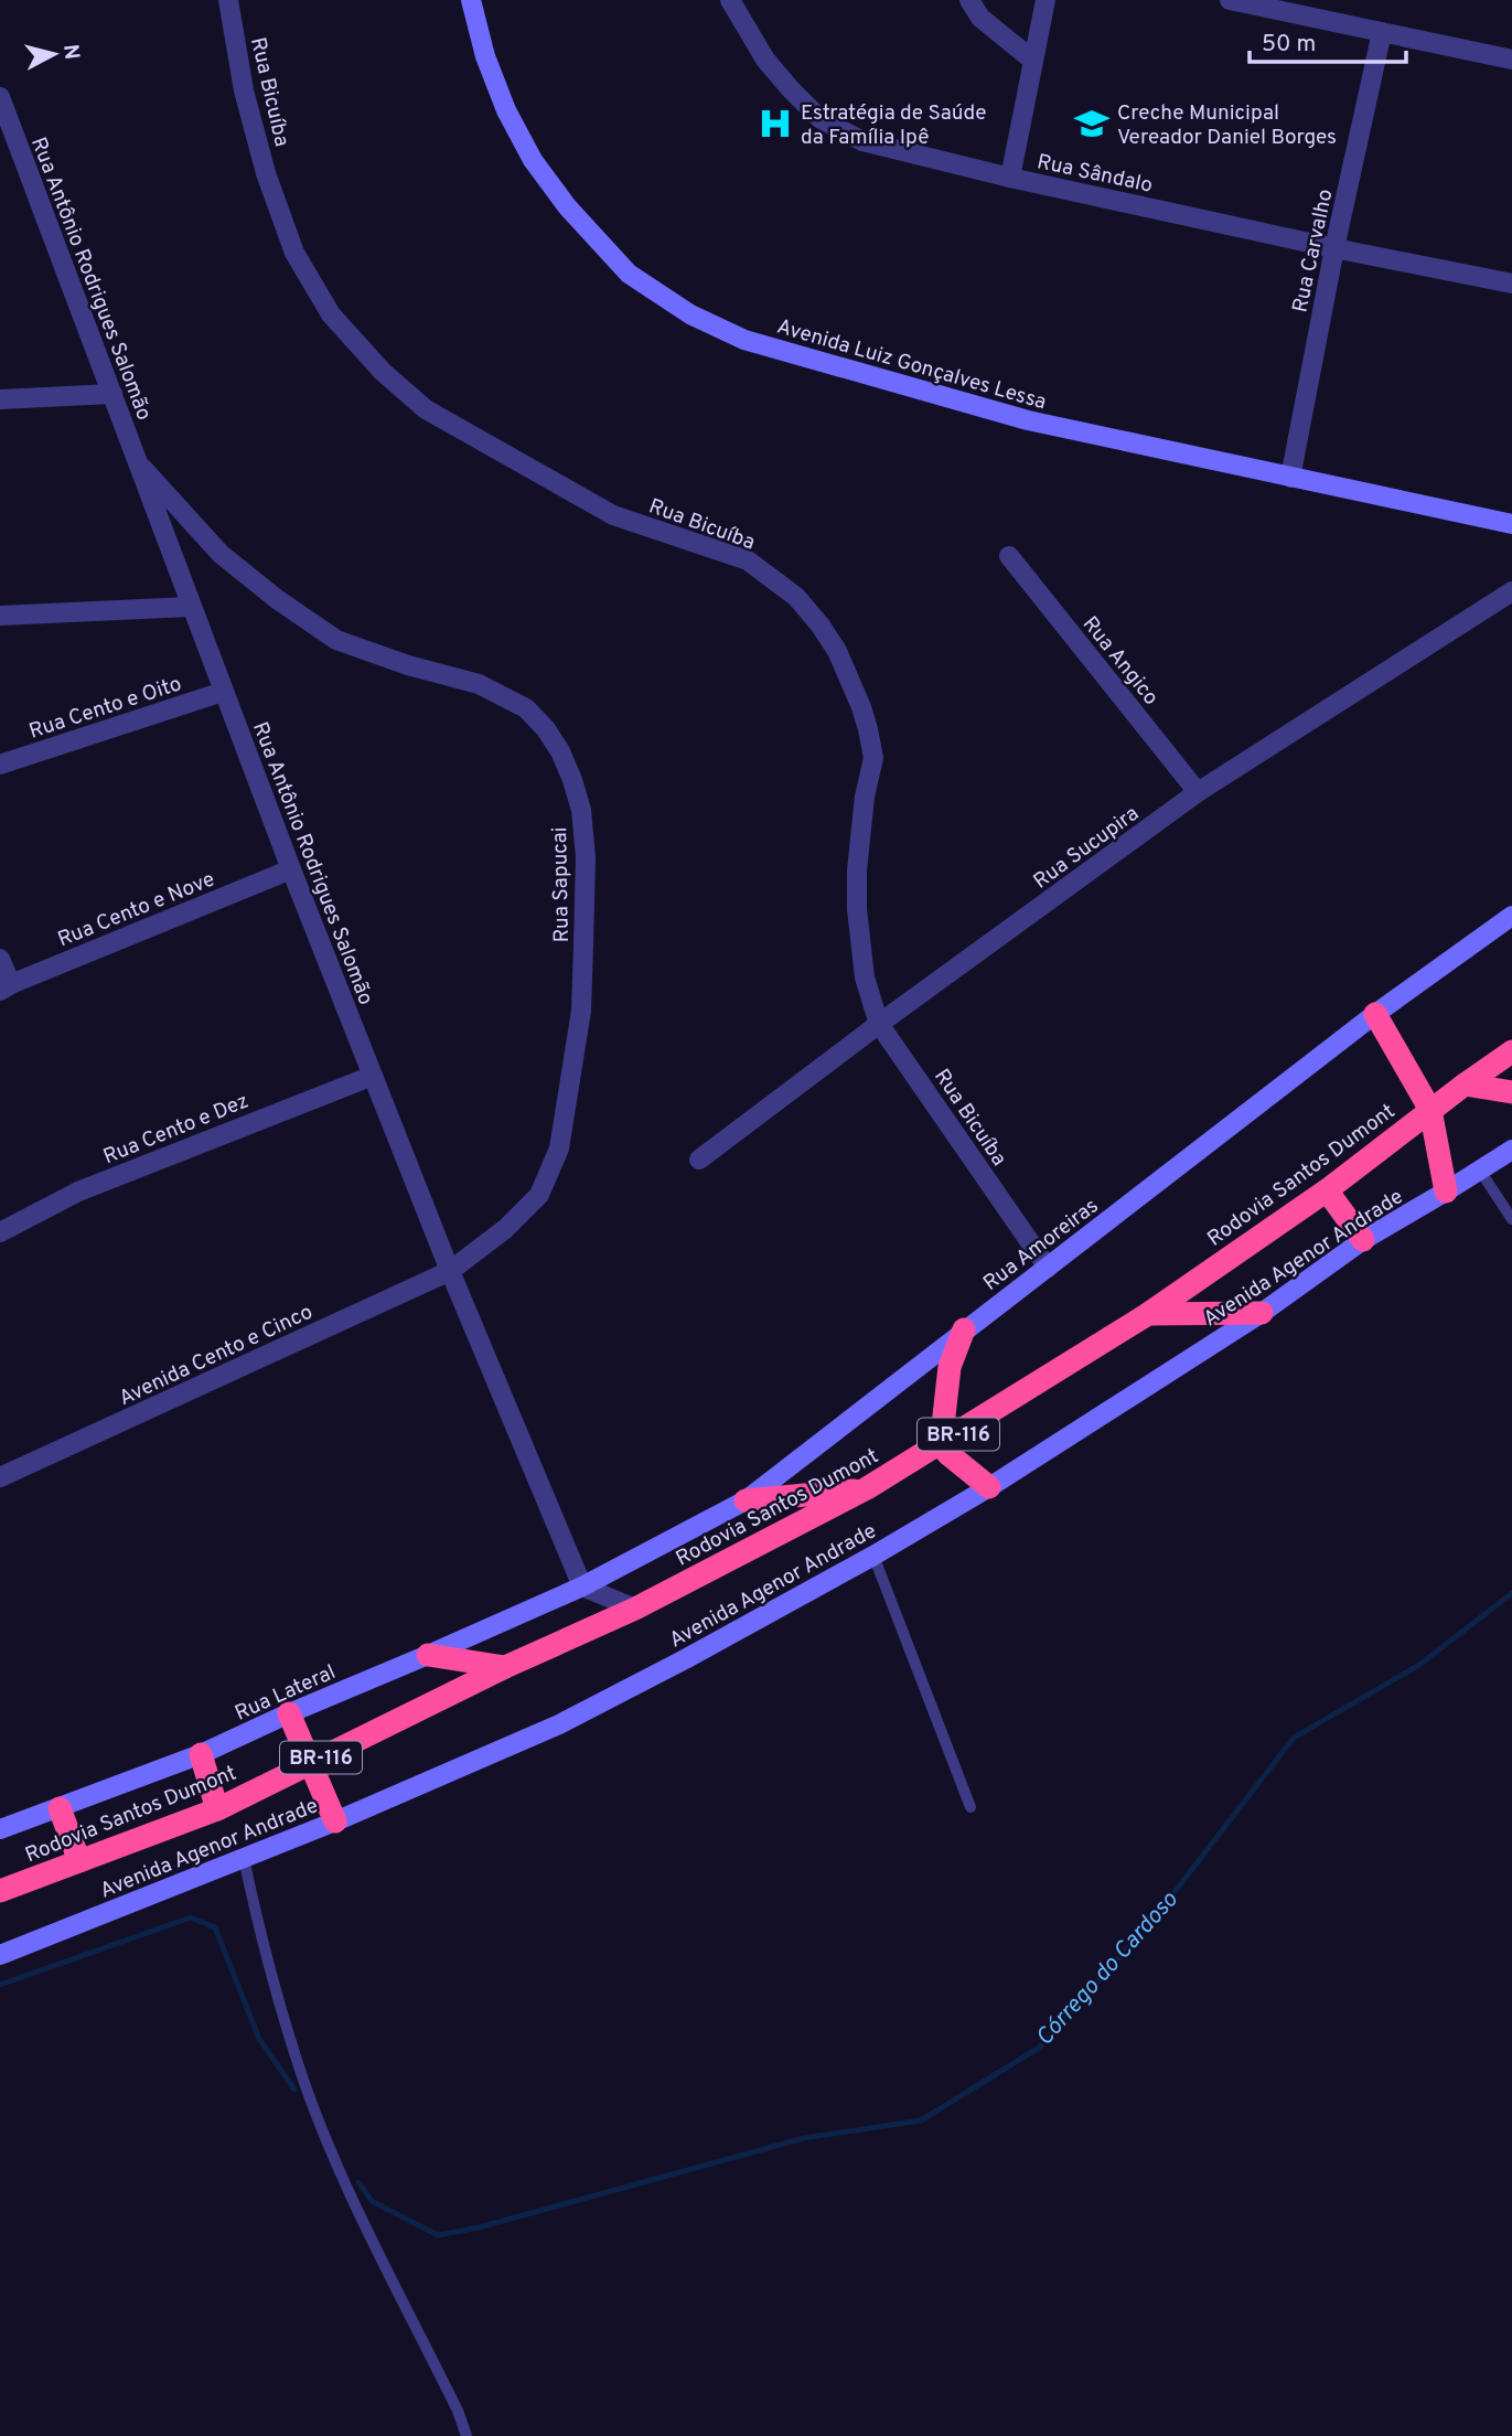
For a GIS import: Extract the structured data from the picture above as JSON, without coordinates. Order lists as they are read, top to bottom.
{
  "streets": {
    "highway": ["Rodovia Santos Dumont", "BR-116"],
    "street": [
      "Rua Bicuíba",
      "Rua Sândalo",
      "Rua Carvalho",
      "Rua Antônio Rodrigues Salomão",
      "Avenida Luiz Gonçalves Lessa",
      "Rua Angico",
      "Rua Cento e Oito",
      "Rua Sucupira",
      "Rua Sapucai",
      "Rua Cento e Nove",
      "Rua Cento e Dez",
      "Rua Amoreiras",
      "Avenida Agenor Andrade",
      "Avenida Cento e Cinco",
      "Rua Lateral"
    ]
  },
  "crossings": [
    ["Rua Bicuíba", "Rua Sucupira"],
    ["Rua Bicuíba", "Rua Amoreiras"],
    ["Rua Sândalo", "Rua Carvalho"],
    ["Rua Carvalho", "Avenida Luiz Gonçalves Lessa"],
    ["Rua Antônio Rodrigues Salomão", "Rua Cento e Oito"],
    ["Rua Antônio Rodrigues Salomão", "Rua Sapucai"],
    ["Rua Antônio Rodrigues Salomão", "Rua Cento e Nove"],
    ["Rua Antônio Rodrigues Salomão", "Rua Cento e Dez"],
    ["Rua Antônio Rodrigues Salomão", "Rua Amoreiras"],
    ["Rua Antônio Rodrigues Salomão", "Avenida Cento e Cinco"],
    ["Rua Antônio Rodrigues Salomão", "Rua Lateral"],
    ["Rua Angico", "Rua Sucupira"],
    ["Rua Sapucai", "Avenida Cento e Cinco"],
    ["Rua Amoreiras", "Rua Lateral"]
  ],
  "water": ["Córrego do Cardoso"],
  "places": {
    "hospital": ["Estratégia de Saúde da Família Ipê"],
    "school or university": ["Creche Municipal Vereador Daniel Borges"]
  },
  "scale_bar": "50 m",
  "north": "right"
}
